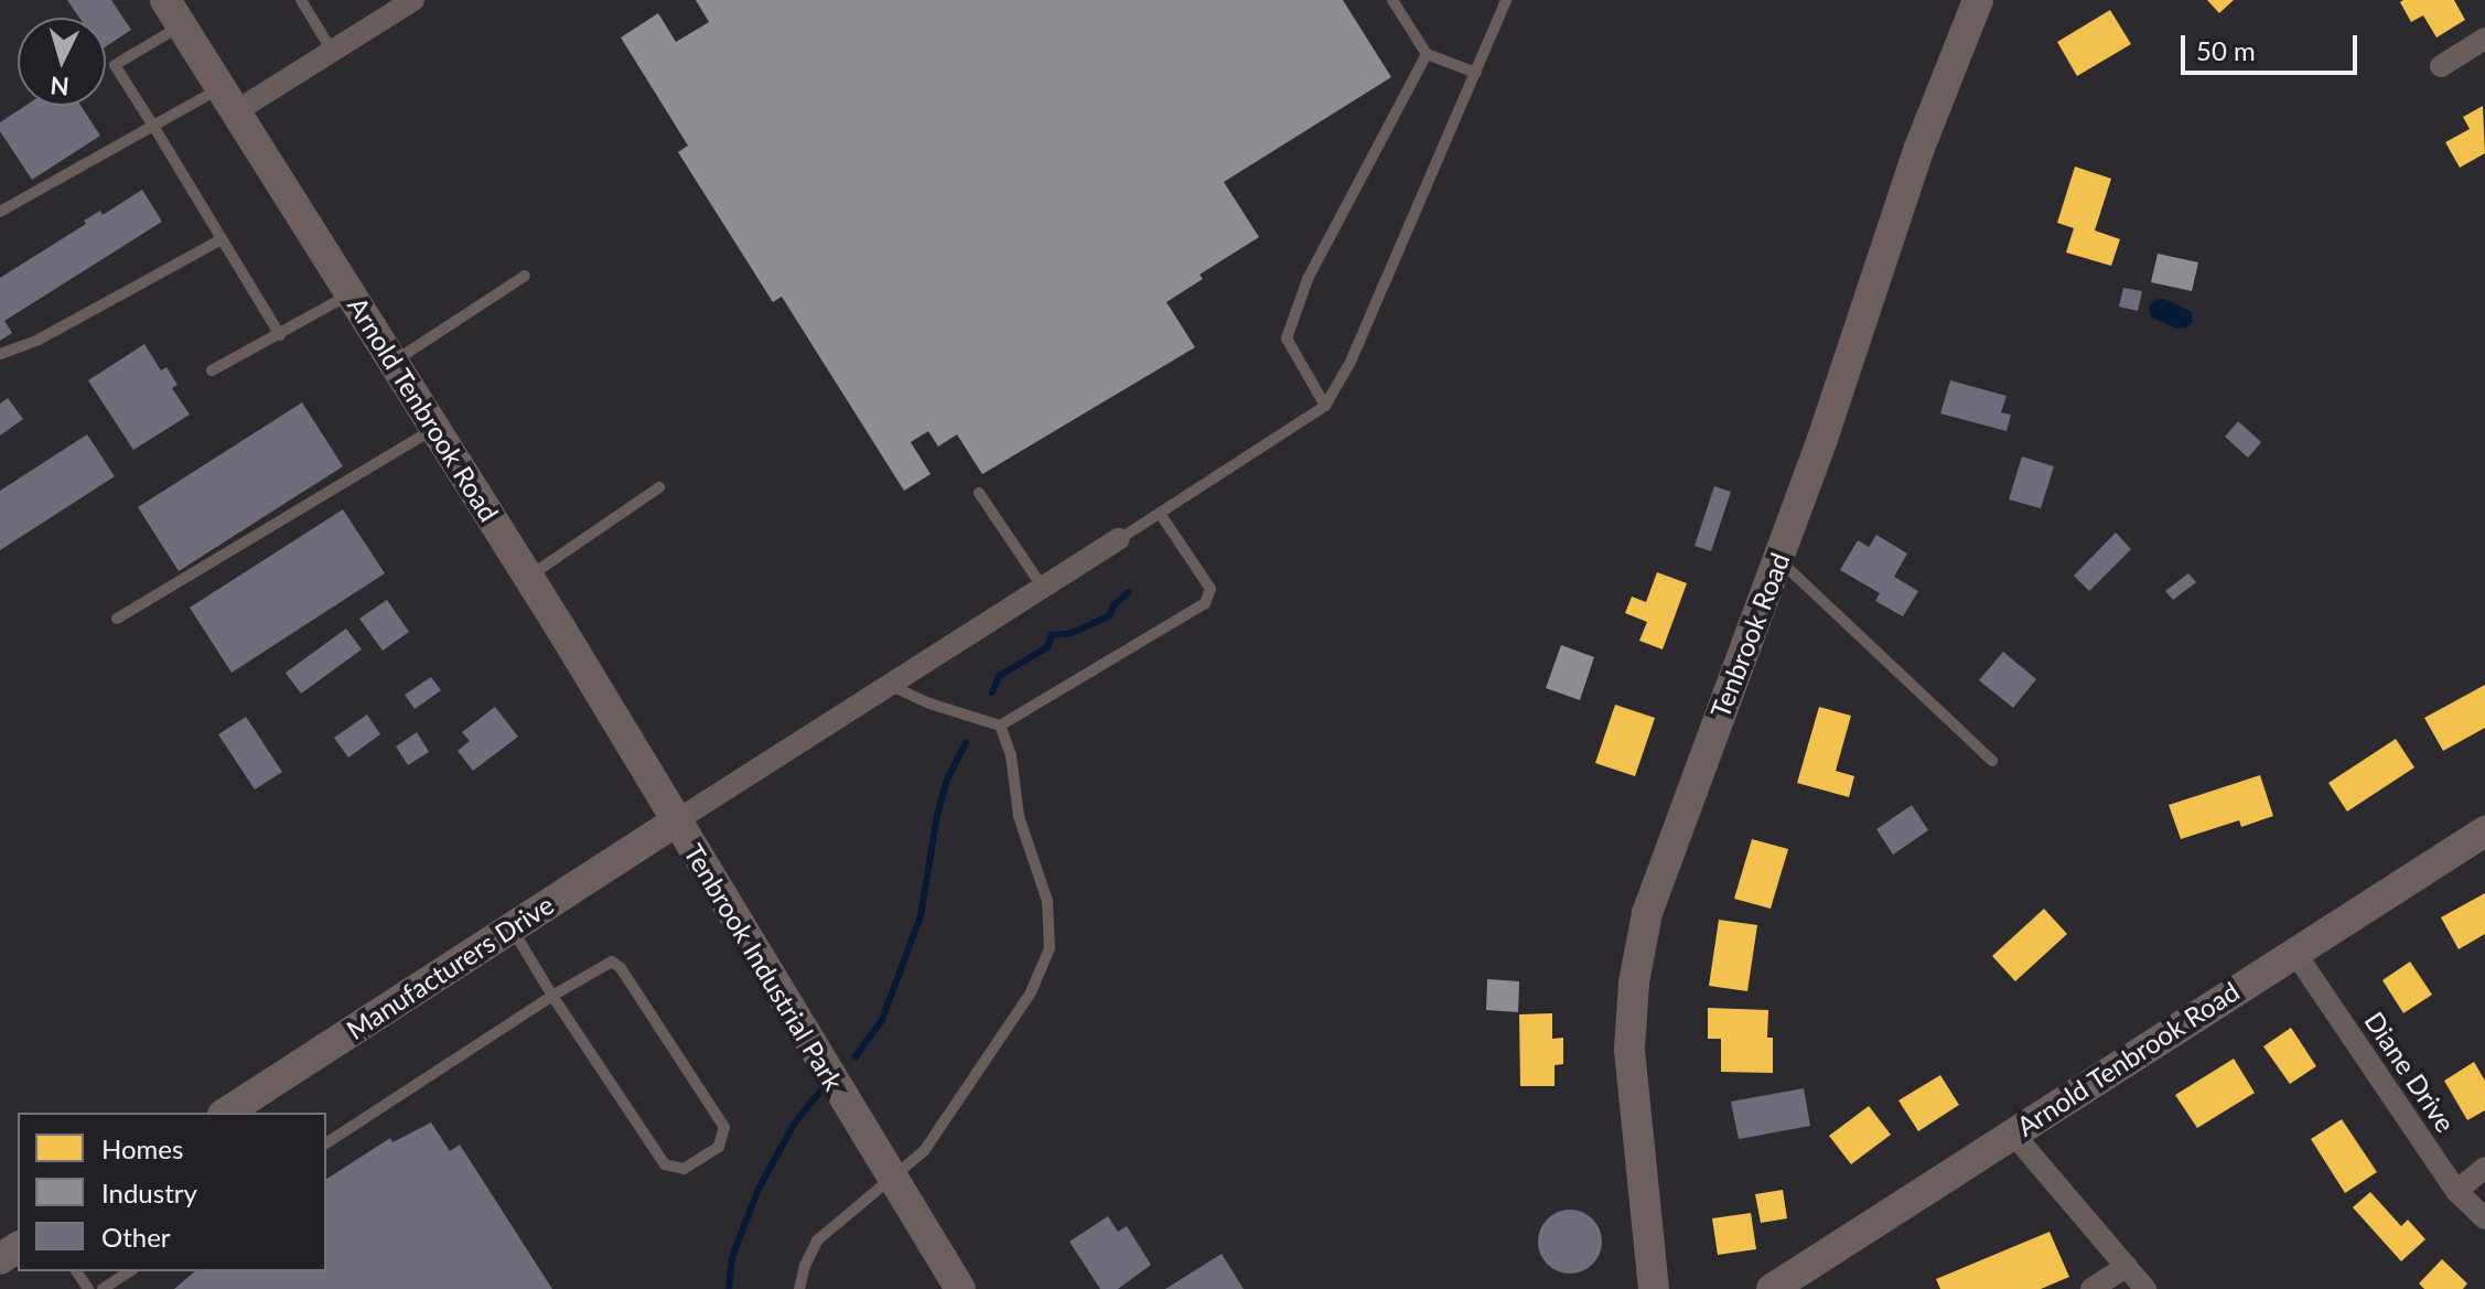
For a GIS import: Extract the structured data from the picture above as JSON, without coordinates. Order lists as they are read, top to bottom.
{
  "streets": {
    "street": [
      "Arnold Tenbrook Road",
      "Tenbrook Road",
      "Manufacturers Drive",
      "Tenbrook Industrial Park",
      "Diane Drive"
    ]
  },
  "crossings": [
    ["Arnold Tenbrook Road", "Manufacturers Drive"],
    ["Arnold Tenbrook Road", "Tenbrook Industrial Park"],
    ["Arnold Tenbrook Road", "Diane Drive"],
    ["Manufacturers Drive", "Tenbrook Industrial Park"]
  ],
  "legend": ["Homes", "Industry", "Other"],
  "scale_bar": "50 m",
  "north": "bottom"
}
